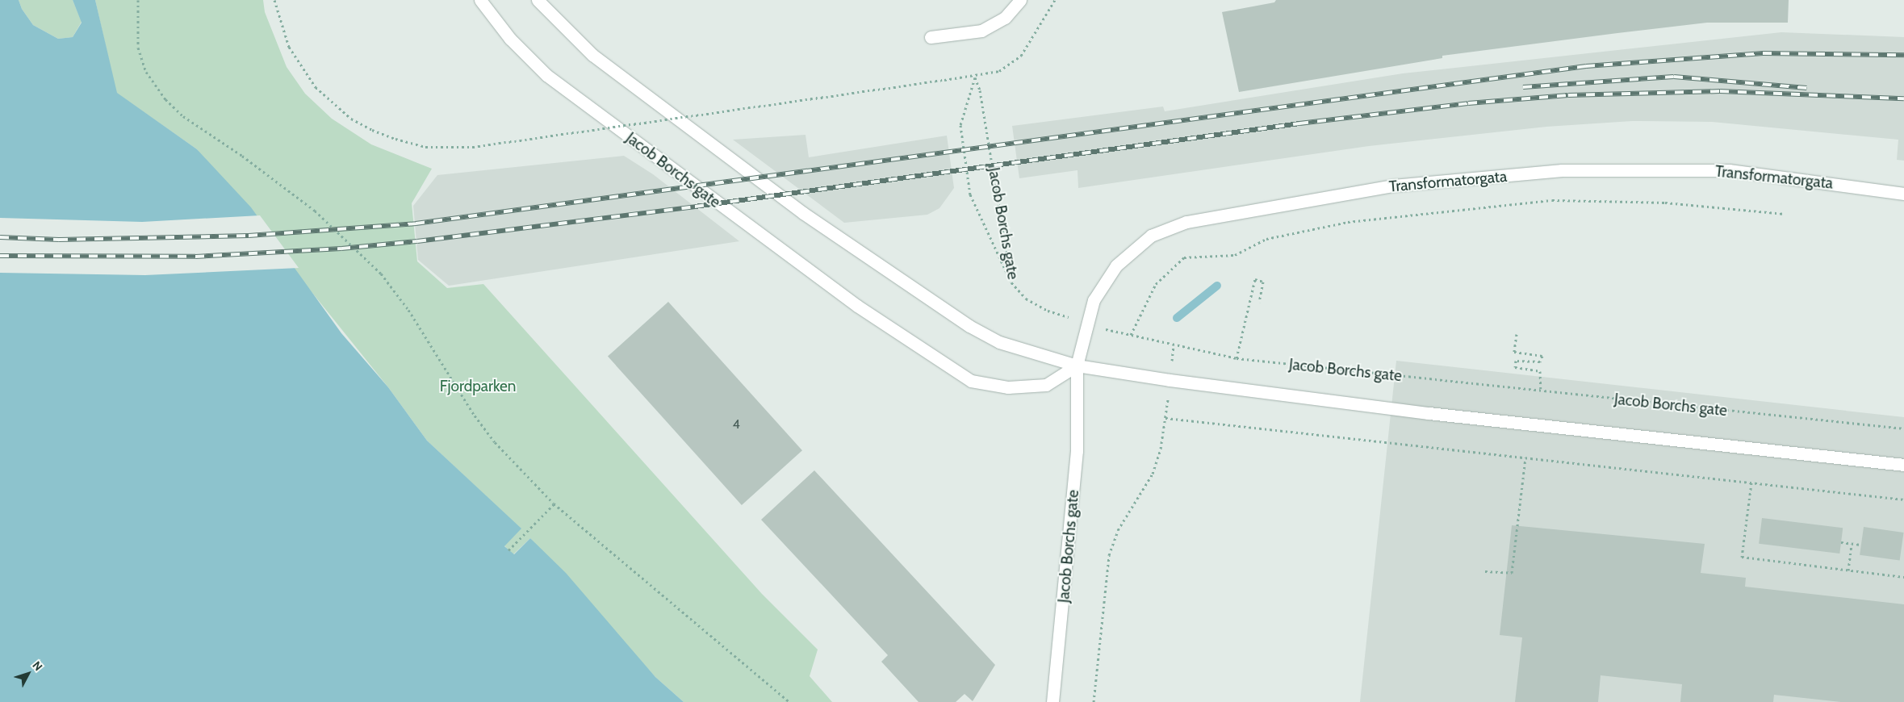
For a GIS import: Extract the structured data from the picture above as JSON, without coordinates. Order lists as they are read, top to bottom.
{
  "streets": {
    "street": ["Jacob Borchs gate", "Transformatorgata"]
  },
  "crossings": [
    ["Jacob Borchs gate", "Transformatorgata"]
  ],
  "parks": ["Fjordparken"],
  "house_numbers": ["4"],
  "north": "top right"
}
